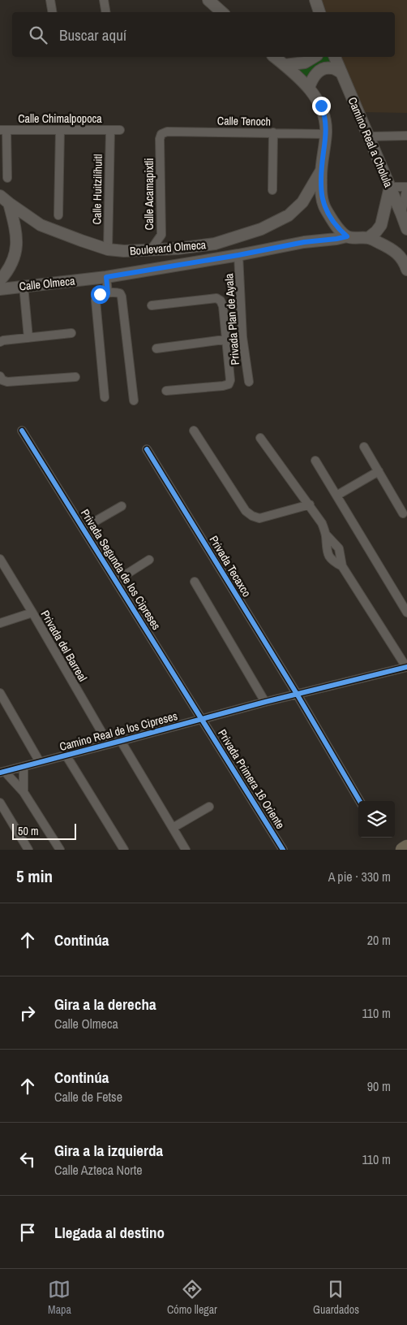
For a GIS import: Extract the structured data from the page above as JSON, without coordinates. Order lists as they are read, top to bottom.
{
  "streets": {
    "street": [
      "Calle Chimalpopoca",
      "Calle Tenoch",
      "Camino Real a Cholula",
      "Calle Huitzilíhuitl",
      "Calle Acamapixtli",
      "Boulevard Olmeca",
      "Calle Olmeca",
      "Privada Plan de Ayala",
      "Privada Tecaxco",
      "Privada Segunda de los Cipreses",
      "Privada del Barreal",
      "Camino Real de los Cipreses",
      "Privada Primera 16 Oriente"
    ]
  },
  "crossings": [
    ["Calle Chimalpopoca", "Calle Huitzilíhuitl"],
    ["Calle Tenoch", "Calle Acamapixtli"],
    ["Calle Huitzilíhuitl", "Boulevard Olmeca"],
    ["Calle Acamapixtli", "Boulevard Olmeca"],
    ["Calle Olmeca", "Privada Plan de Ayala"],
    ["Privada Tecaxco", "Camino Real de los Cipreses"],
    ["Privada Segunda de los Cipreses", "Camino Real de los Cipreses"],
    ["Privada Segunda de los Cipreses", "Privada Primera 16 Oriente"],
    ["Privada del Barreal", "Camino Real de los Cipreses"],
    ["Camino Real de los Cipreses", "Privada Primera 16 Oriente"]
  ],
  "scale_bar": "50 m",
  "page": {
    "search": "Buscar aquí",
    "scale": "50 m",
    "heading": ["5 min", "A pie · 330 m"],
    "list": [
      ["Continúa", "20 m"],
      ["Gira a la derecha", "Calle Olmeca", "110 m"],
      ["Continúa", "Calle de Fetse", "90 m"],
      ["Gira a la izquierda", "Calle Azteca Norte", "110 m"],
      "Llegada al destino"
    ],
    "nav": ["Mapa", "Cómo llegar", "Guardados"]
  }
}
